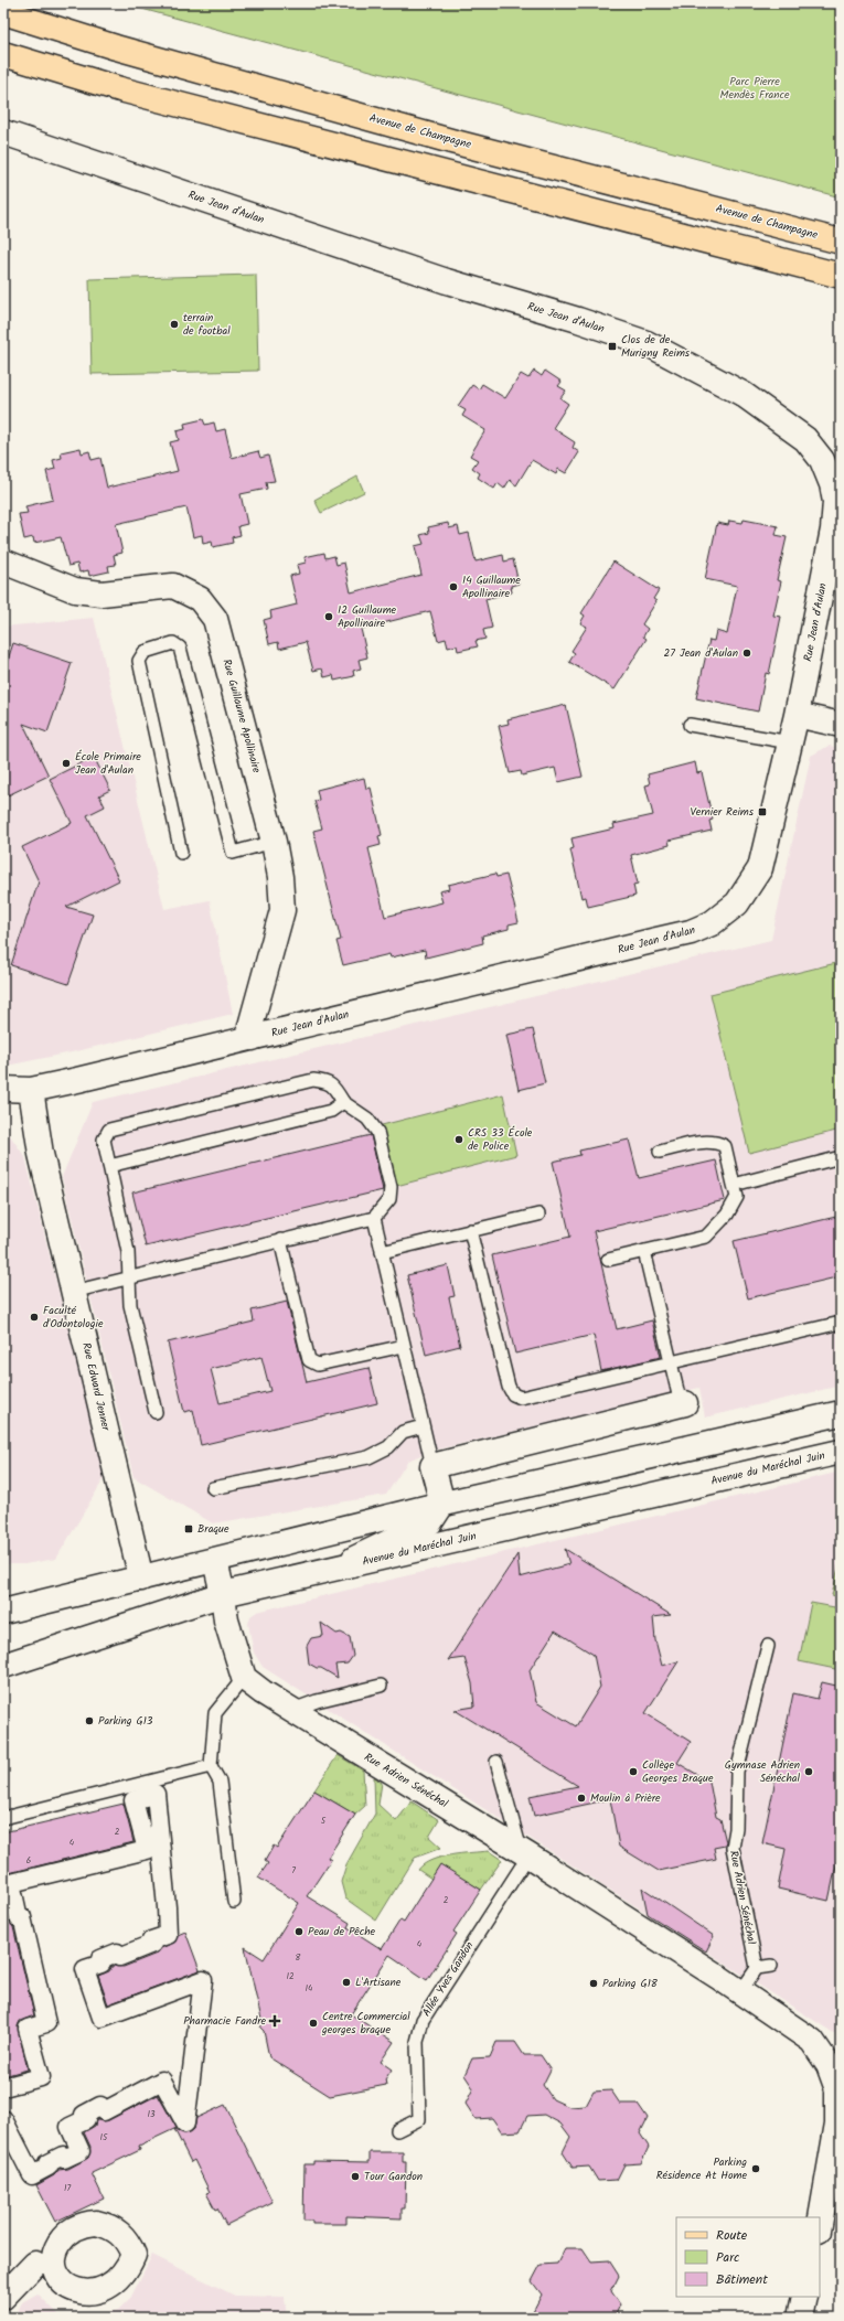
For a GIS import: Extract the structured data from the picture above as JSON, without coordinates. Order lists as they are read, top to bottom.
{
  "streets": {
    "main road": ["Avenue de Champagne"],
    "street": [
      "Rue Jean d'Aulan",
      "Rue Guillaume Apollinaire",
      "Rue Edward Jenner",
      "Avenue du Maréchal Juin",
      "Rue Adrien Sénéchal"
    ],
    "lane": ["Allée Yves Gandon"]
  },
  "crossings": [
    ["Rue Jean d'Aulan", "Rue Guillaume Apollinaire"],
    ["Rue Jean d'Aulan", "Rue Edward Jenner"],
    ["Rue Adrien Sénéchal", "Allée Yves Gandon"]
  ],
  "parks": ["Parc Pierre Mendès France"],
  "places": {
    "other": [
      "terrain de footbal",
      "14 Guillaume Apollinaire",
      "12 Guillaume Apollinaire",
      "27 Jean d'Aulan",
      "École Primaire Jean d'Aulan",
      "CRS 33 École de Police",
      "Faculté d'Odontologie",
      "Parking G13",
      "Collège Georges Braque",
      "Gymnase Adrien Sénéchal",
      "Moulin à Prière",
      "Peau de Pêche",
      "L'Artisane",
      "Parking G18",
      "Centre Commercial georges braque",
      "Parking Résidence At Home",
      "Tour Gandon"
    ],
    "transit": ["Clos de de Murigny Reims", "Vernier Reims", "Braque"],
    "health": ["Pharmacie Fandre"]
  },
  "house_numbers": [
    "5",
    "2",
    "4",
    "6",
    "7",
    "2",
    "4",
    "8",
    "12",
    "14",
    "13",
    "15",
    "17"
  ],
  "legend": ["Route", "Parc", "Bâtiment"]
}
